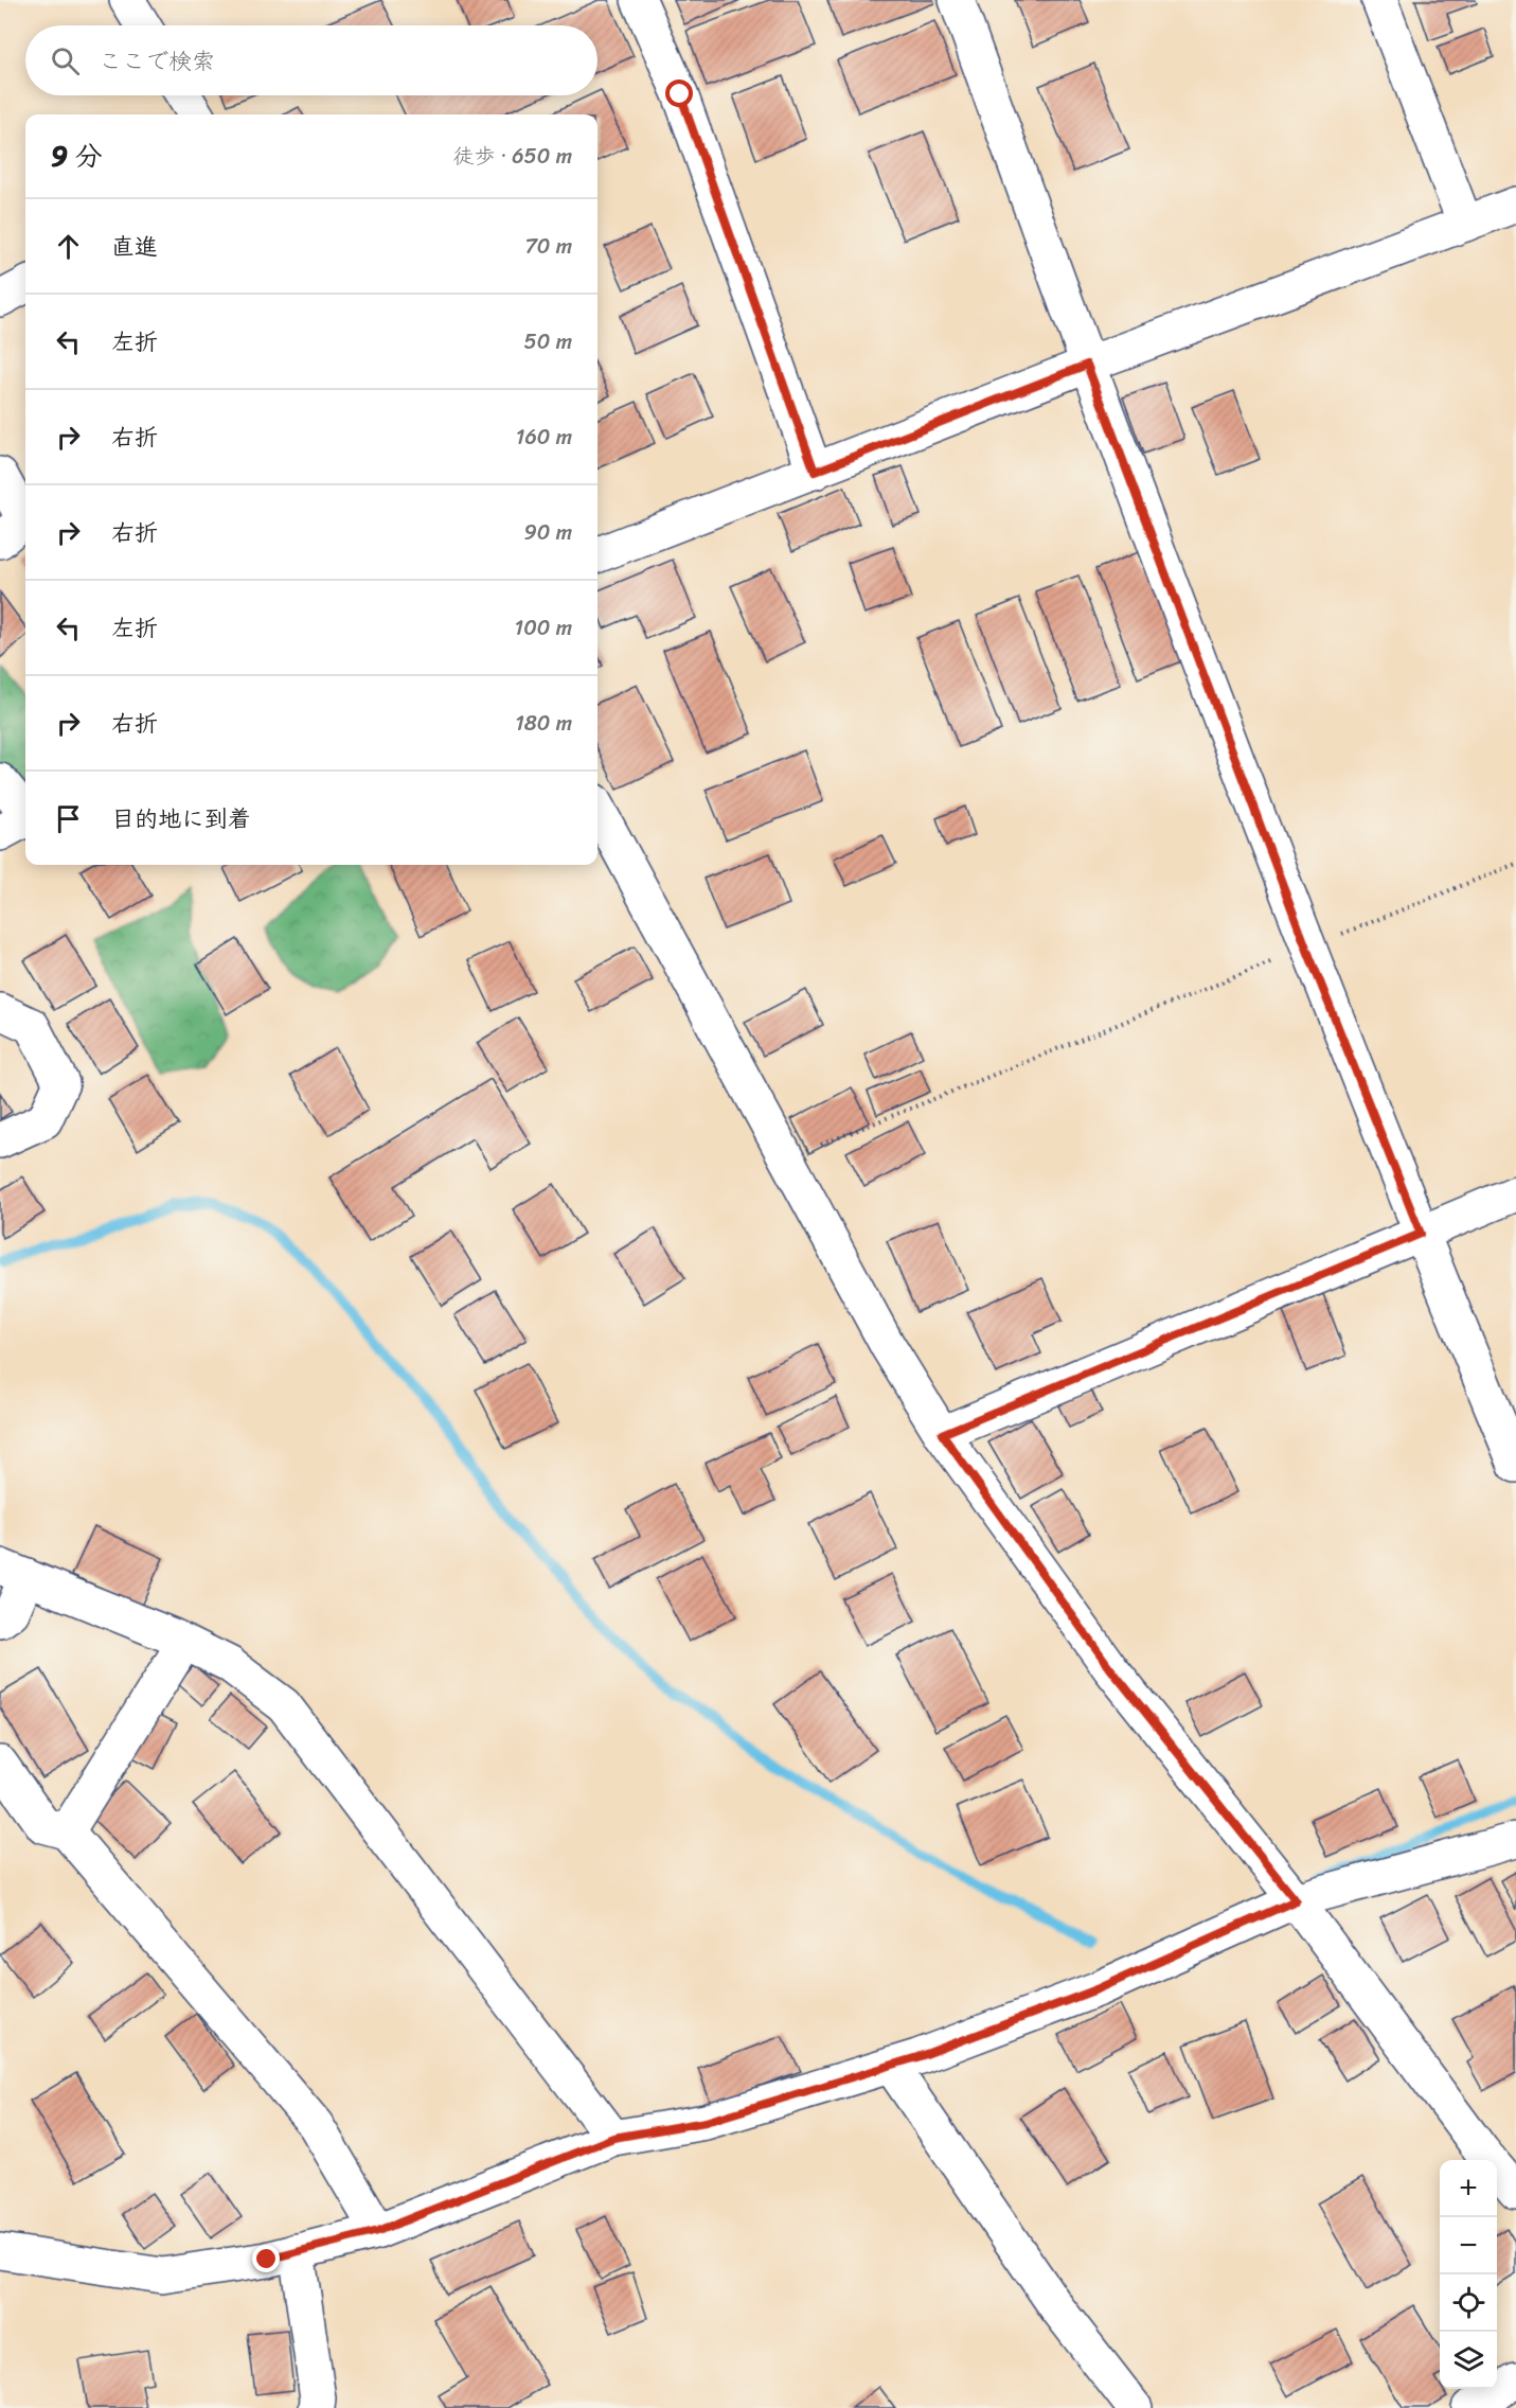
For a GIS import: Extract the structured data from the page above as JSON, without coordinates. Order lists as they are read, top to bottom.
{
  "page": {
    "search": "ここで検索",
    "heading": ["9 分", "徒歩 · 650 m"],
    "list": [
      ["直進", "70 m"],
      ["左折", "50 m"],
      ["右折", "160 m"],
      ["右折", "90 m"],
      ["左折", "100 m"],
      ["右折", "180 m"],
      "目的地に到着"
    ],
    "map_buttons": ["+", "−"]
  }
}
